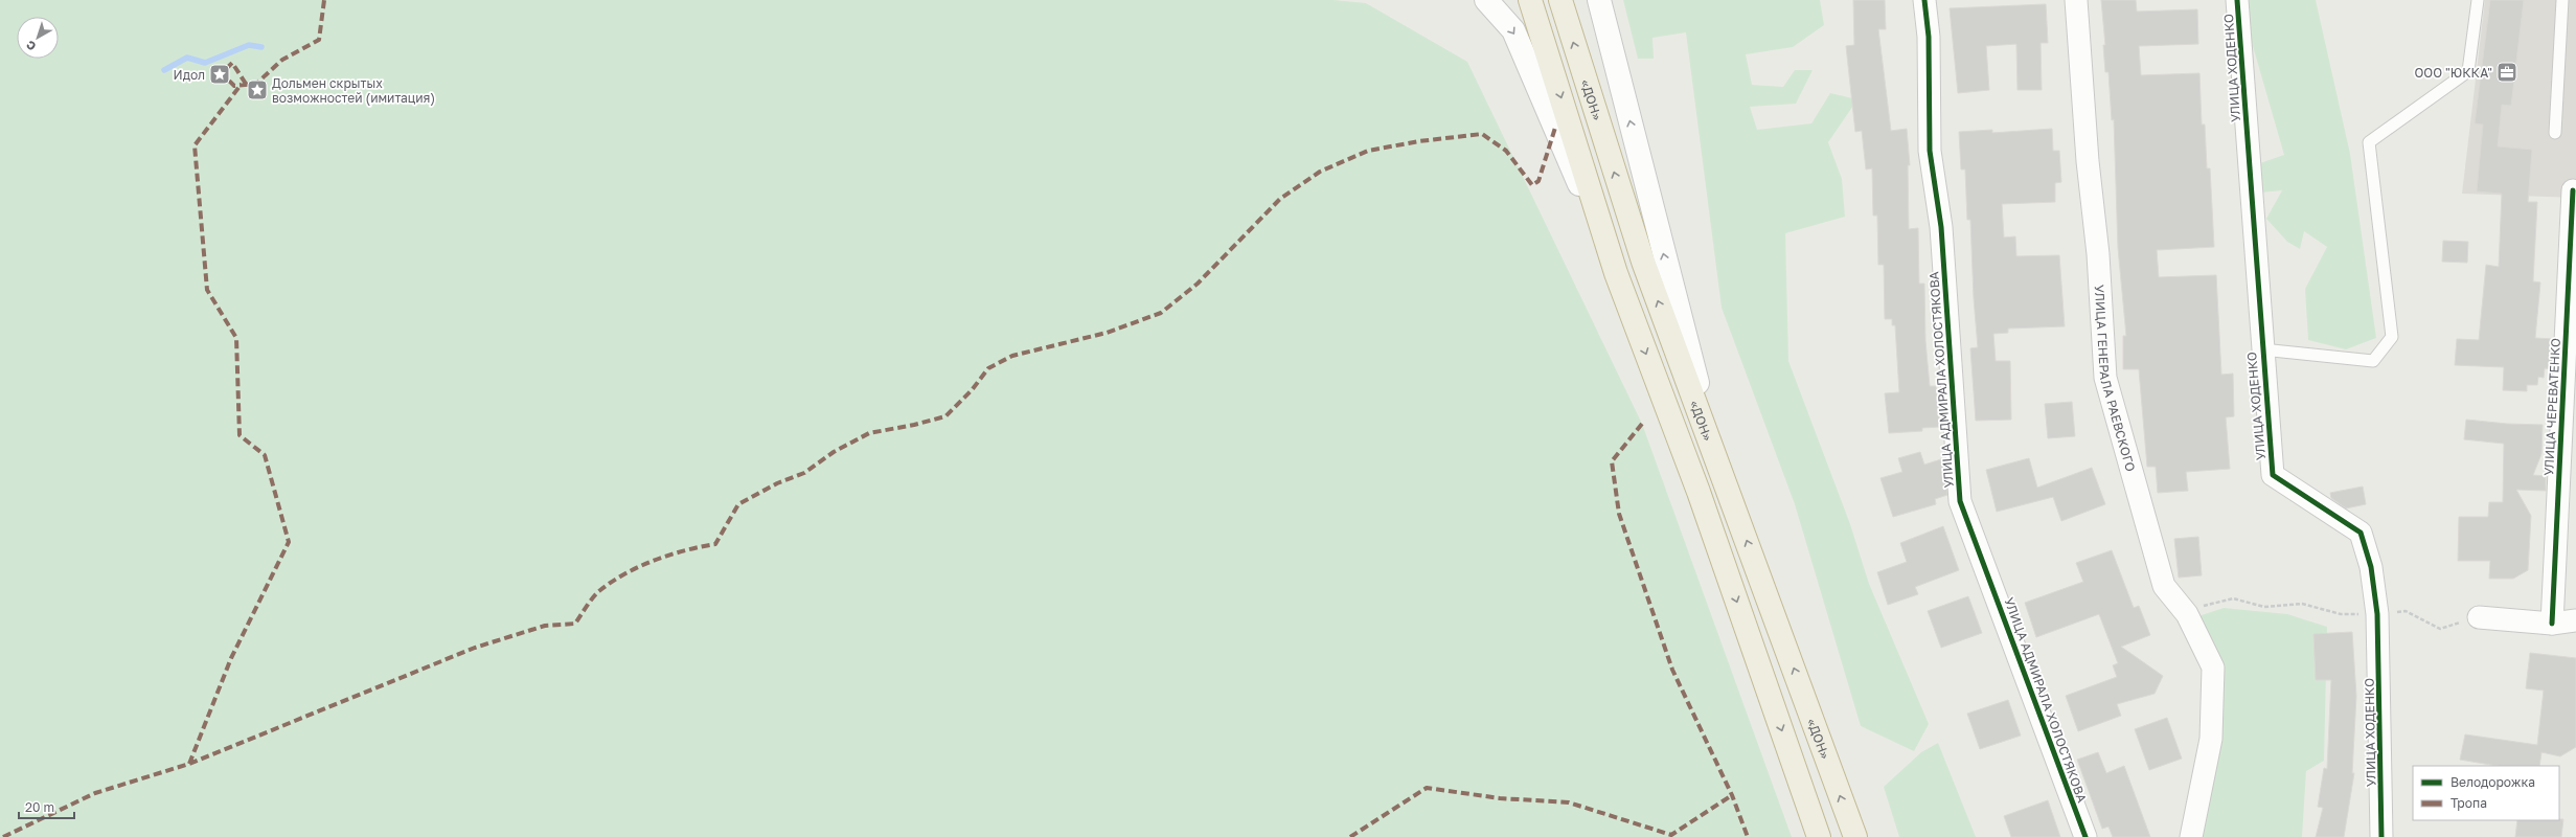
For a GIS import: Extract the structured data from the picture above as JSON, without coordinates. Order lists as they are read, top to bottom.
{
  "streets": {
    "highway": ["«ДОН»"],
    "street": [
      "УЛИЦА ХОДЕНКО",
      "УЛИЦА ГЕНЕРАЛА РАЕВСКОГО",
      "УЛИЦА АДМИРАЛА ХОЛОСТЯКОВА",
      "УЛИЦА ЧЕРЕВАТЕНКО"
    ]
  },
  "places": {
    "office": ["ООО \"ЮККА\""],
    "place": ["Идол", "Дольмен скрытых возможностей (имитация)"]
  },
  "legend": ["Велодорожка", "Тропа"],
  "scale_bar": "20 m",
  "north": "bottom left"
}
